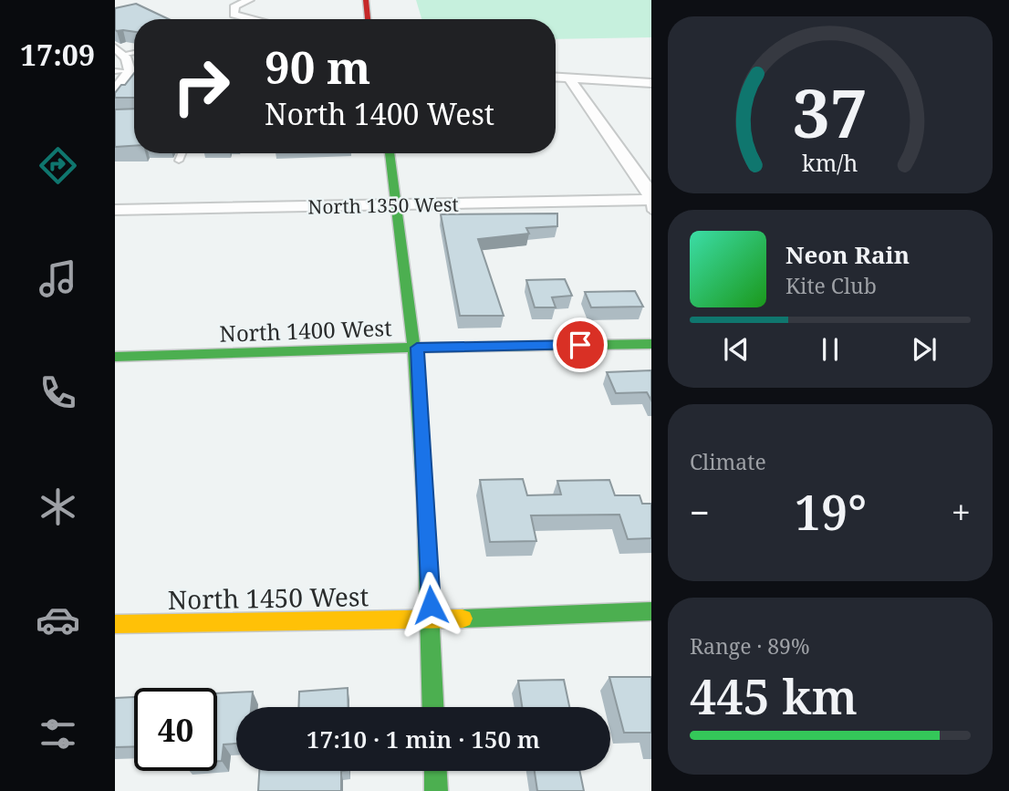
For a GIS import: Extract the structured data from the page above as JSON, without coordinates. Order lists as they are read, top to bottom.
{
  "streets": {
    "street": ["North 1350 West", "North 1400 West", "North 1450 West"]
  },
  "page": {
    "tabs": "17:09",
    "turn": ["90 m", "North 1400 West"],
    "song": ["Neon Rain", "Kite Club"],
    "tile": [
      "Climate",
      ["Range · 89%", "445 km"]
    ],
    "heat": ["−", "19°", "+"],
    "limit": "40",
    "trip": "17:10 · 1 min · 150 m",
    "gauge": ["37", "km/h"]
  }
}
